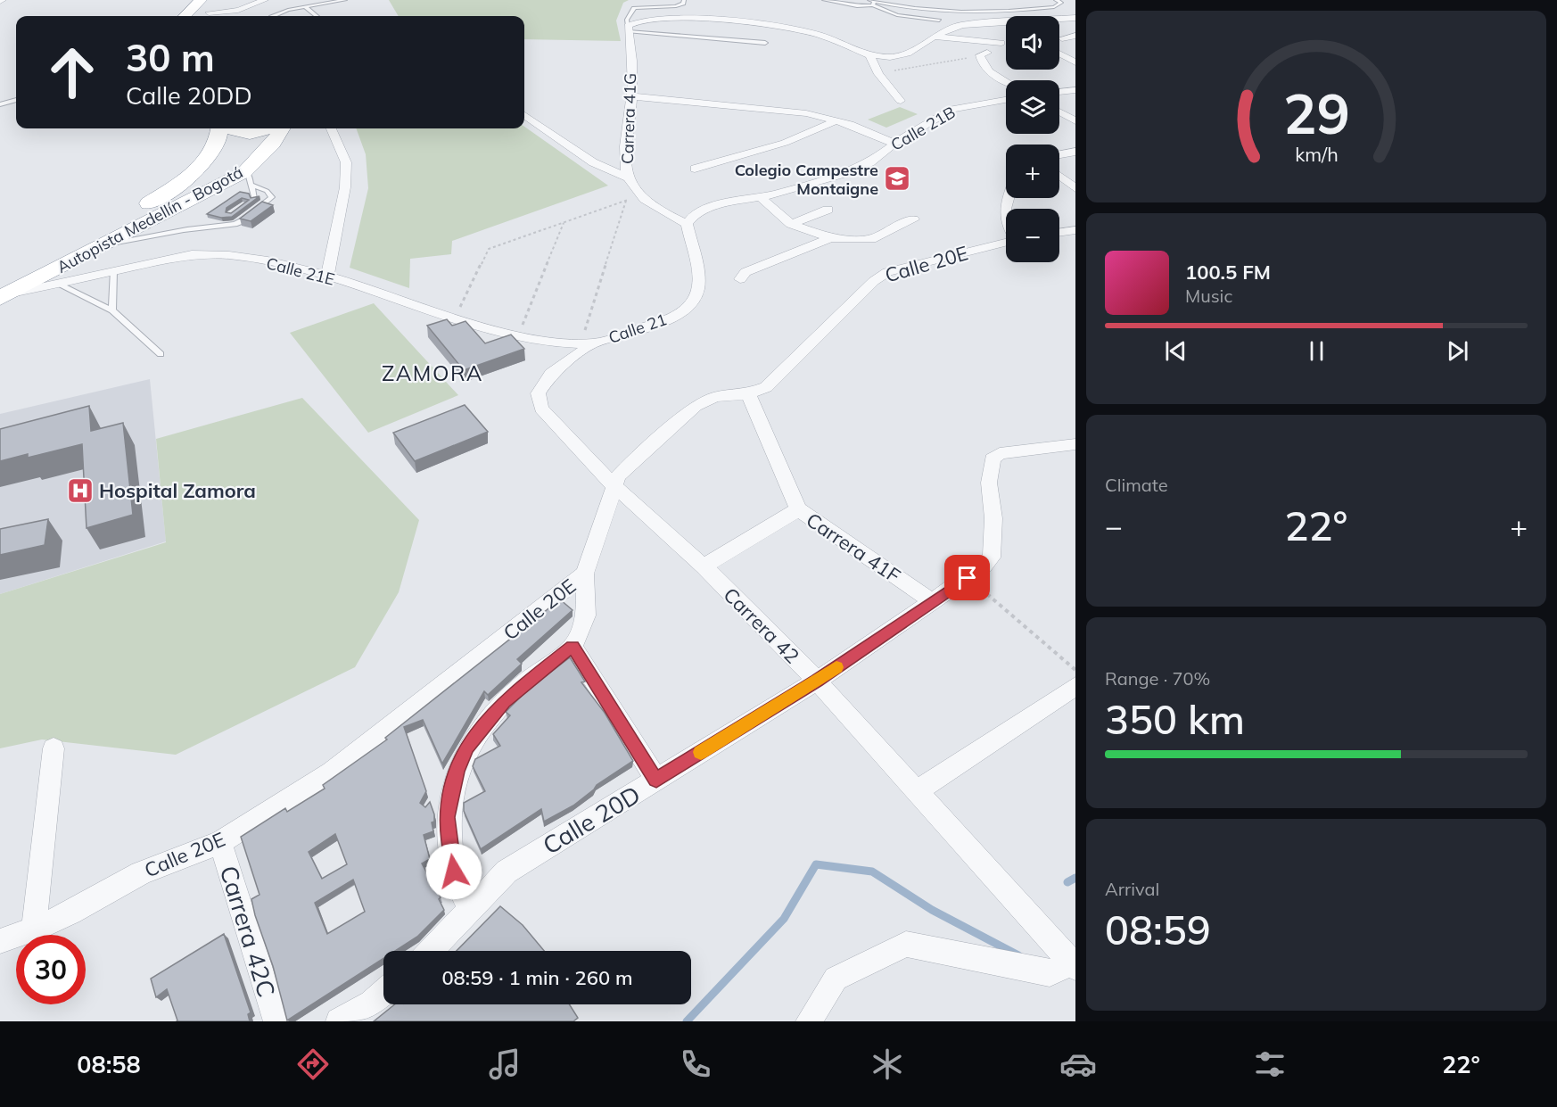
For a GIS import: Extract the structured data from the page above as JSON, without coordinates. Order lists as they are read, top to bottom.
{
  "streets": {
    "highway": ["Autopista Medellín - Bogotá"],
    "street": [
      "Carrera 41G",
      "Calle 21B",
      "Calle 20E",
      "Calle 21E",
      "Calle 21",
      "Carrera 41F",
      "Carrera 42",
      "Calle 20D",
      "Carrera 42C"
    ]
  },
  "crossings": [
    ["Carrera 41G", "Calle 21B"],
    ["Carrera 41G", "Calle 21"],
    ["Calle 21B", "Calle 21"],
    ["Autopista Medellín - Bogotá", "Calle 21E"],
    ["Calle 20E", "Carrera 41F"],
    ["Calle 20E", "Carrera 42"],
    ["Calle 20E", "Carrera 42C"],
    ["Calle 21E", "Calle 21"],
    ["Calle 21E", "Carrera 42"],
    ["Calle 21", "Carrera 42"],
    ["Carrera 41F", "Calle 20D"],
    ["Carrera 42", "Calle 20D"]
  ],
  "districts": ["ZAMORA"],
  "places": {
    "school or university": ["Colegio Campestre Montaigne"],
    "hospital": ["Hospital Zamora"]
  },
  "page": {
    "map_buttons": ["+", "−"],
    "turn": ["30 m", "Calle 20DD"],
    "song": ["100.5 FM", "Music"],
    "tile": [
      "Climate",
      ["Range · 70%", "350 km"],
      ["Arrival", "08:59"]
    ],
    "heat": ["−", "22°", "+"],
    "limit": "30",
    "trip": "08:59 · 1 min · 260 m",
    "tabs": ["08:58", "22°"],
    "gauge": ["29", "km/h"]
  }
}
